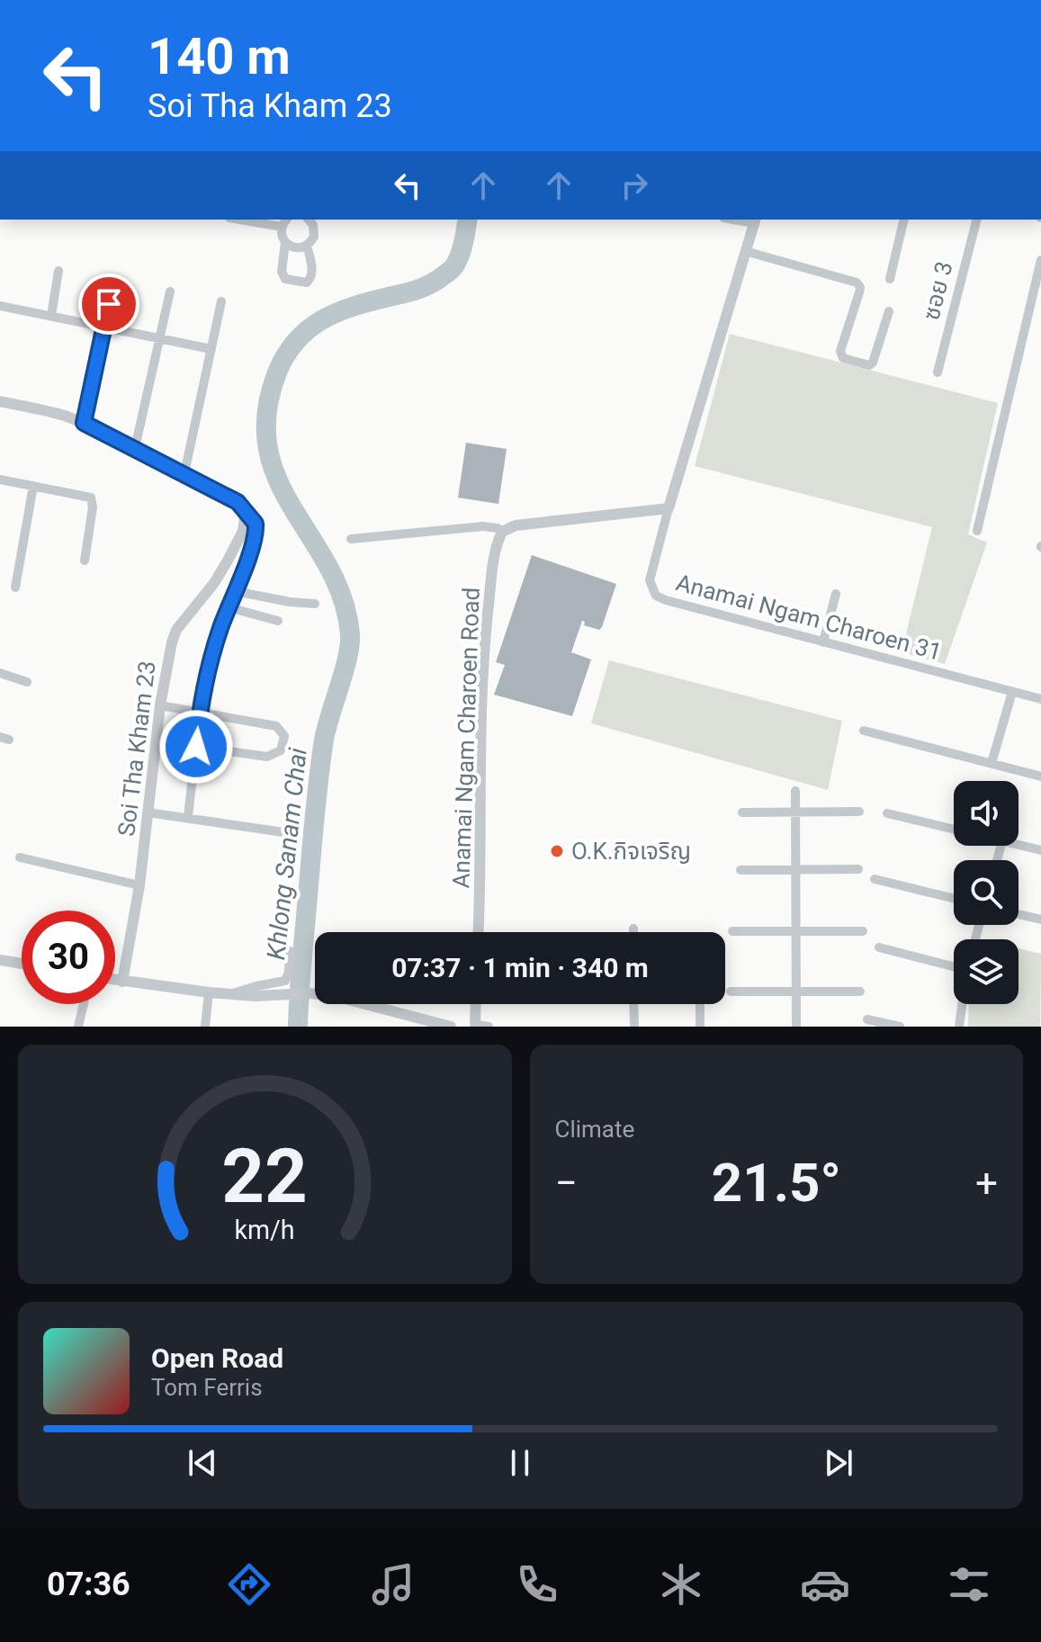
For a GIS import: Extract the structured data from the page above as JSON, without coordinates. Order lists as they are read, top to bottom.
{
  "streets": {
    "street": [
      "ซอย 3",
      "Anamai Ngam Charoen 31",
      "Anamai Ngam Charoen Road",
      "Soi Tha Kham 23"
    ]
  },
  "water": ["Khlong Sanam Chai"],
  "places": ["O.K.กิจเจริญ"],
  "page": {
    "turn": ["140 m", "Soi Tha Kham 23"],
    "limit": "30",
    "trip": "07:37 · 1 min · 340 m",
    "tile": "Climate",
    "heat": ["−", "21.5°", "+"],
    "song": ["Open Road", "Tom Ferris"],
    "tabs": "07:36",
    "gauge": ["22", "km/h"]
  }
}
